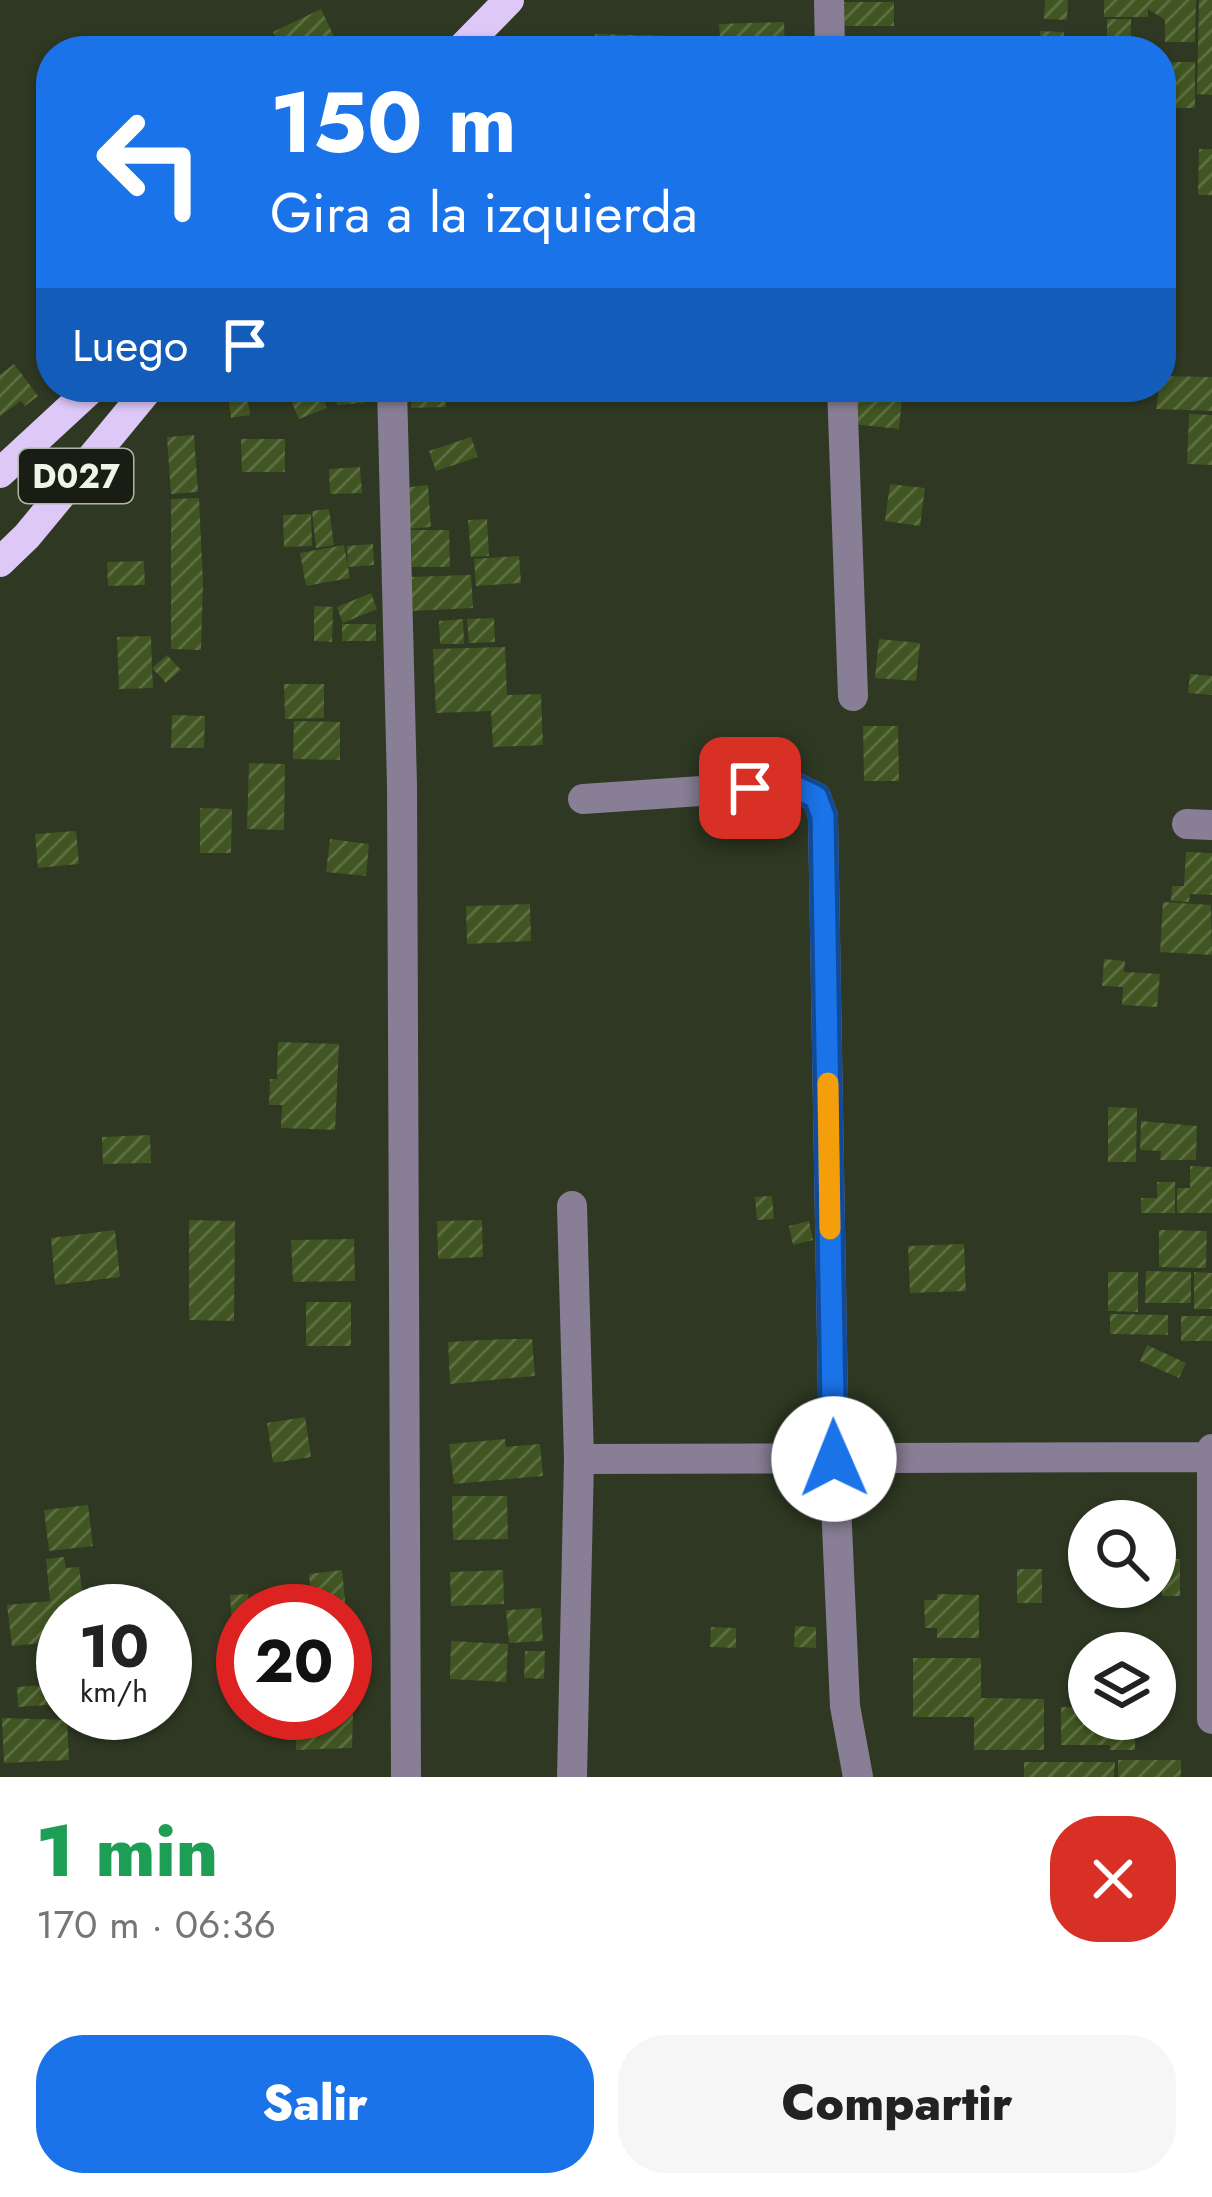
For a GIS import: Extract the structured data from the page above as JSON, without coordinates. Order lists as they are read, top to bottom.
{
  "streets": {
    "main road": ["D027"]
  },
  "page": {
    "turn": ["150 m", "Gira a la izquierda"],
    "then": "Luego",
    "speed": "10 km/h",
    "limit": "20",
    "heading": ["1 min", "170 m · 06:36"],
    "buttons": ["Salir", "Compartir"]
  }
}
